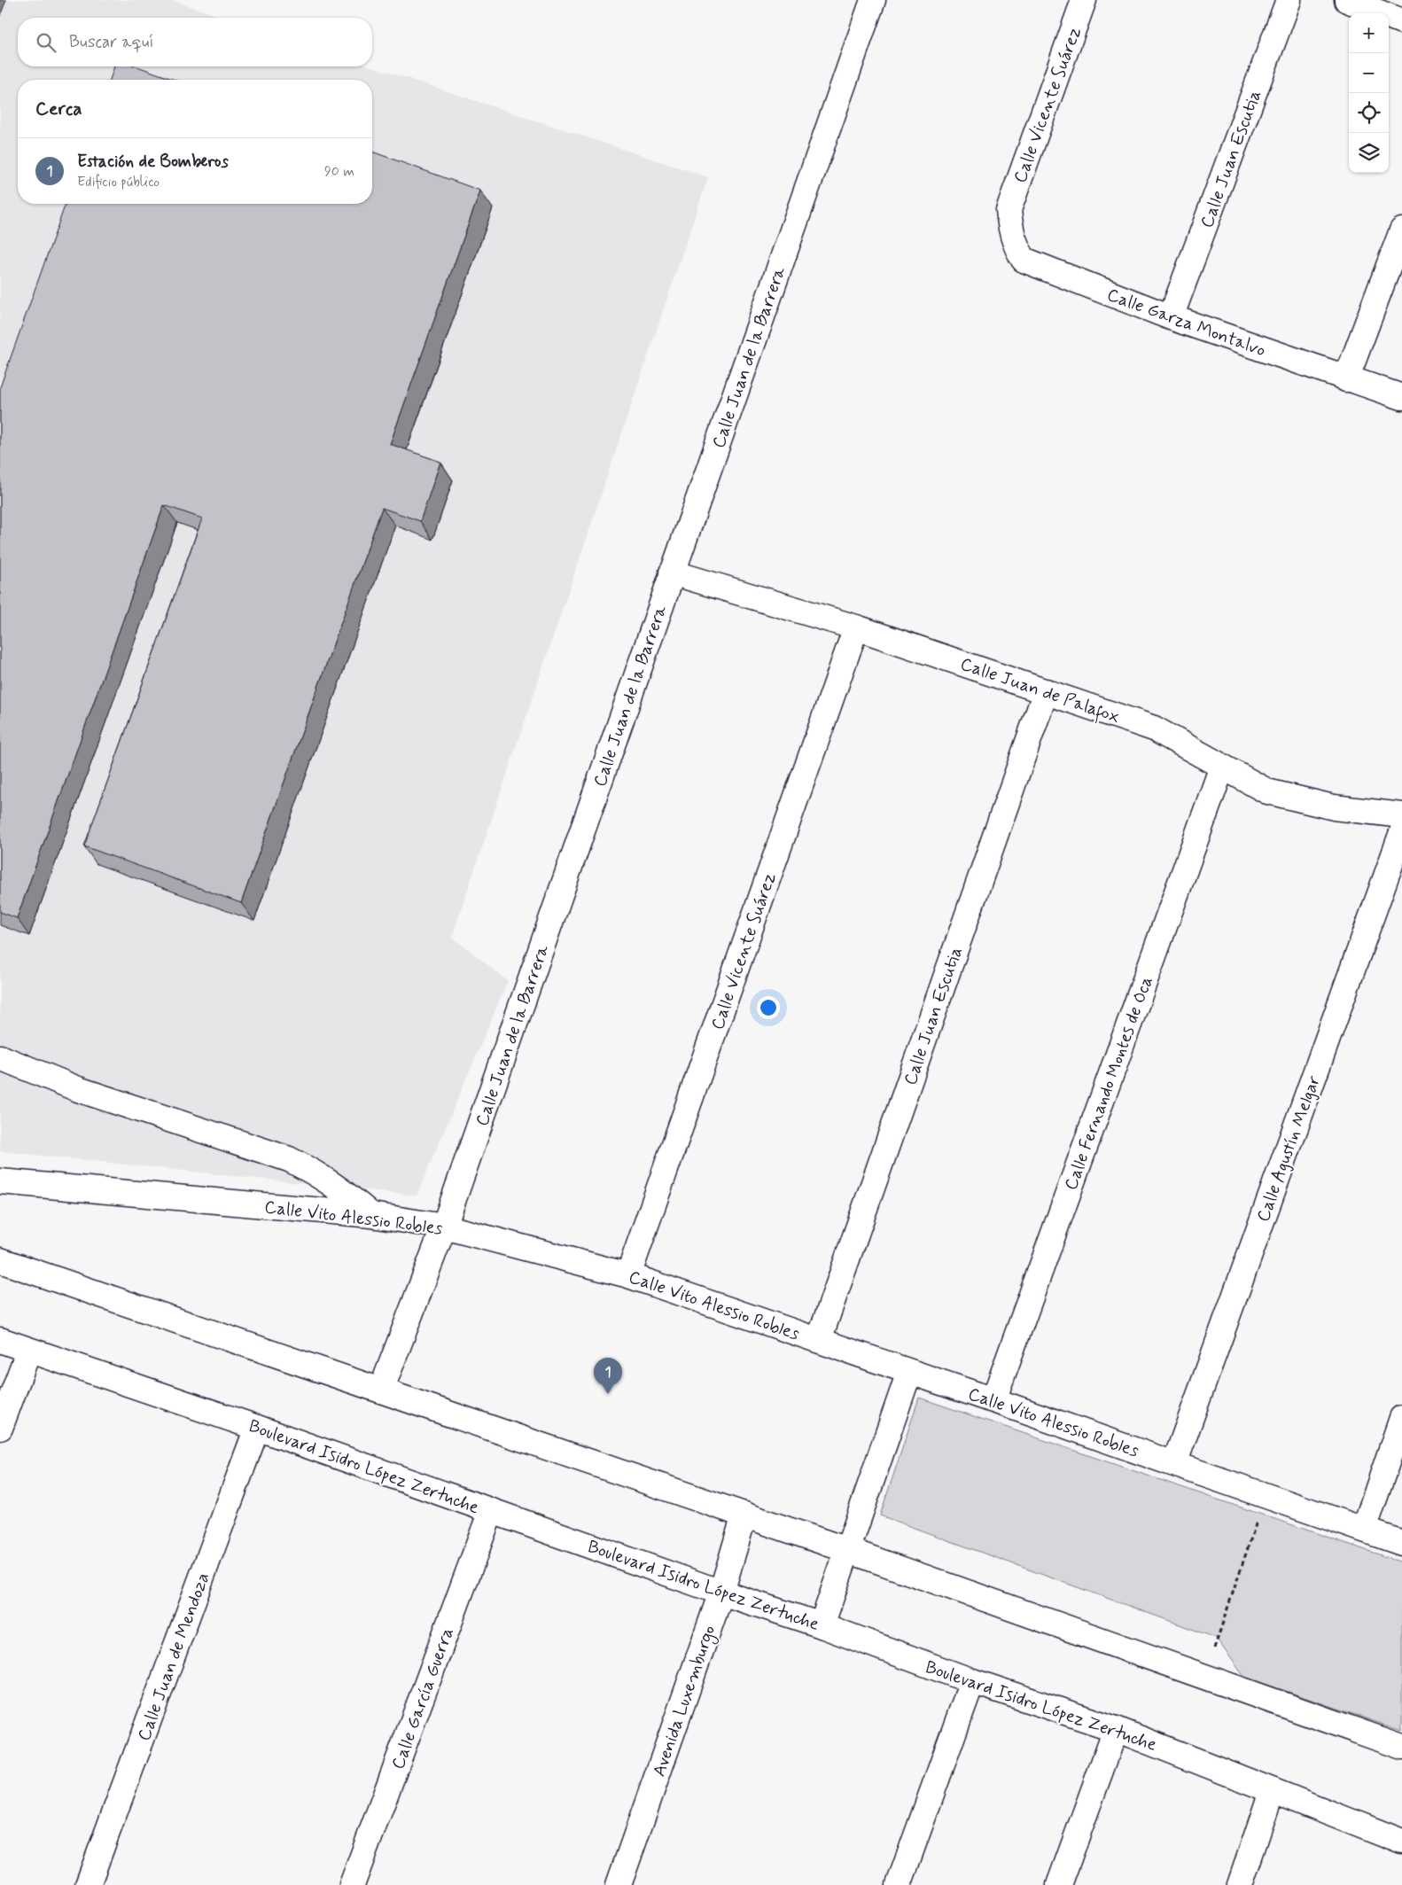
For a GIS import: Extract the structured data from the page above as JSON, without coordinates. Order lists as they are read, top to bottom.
{
  "streets": {
    "street": [
      "Calle Vicente Suárez",
      "Calle Juan Escutia",
      "Calle Garza Montalvo",
      "Calle Juan de la Barrera",
      "Calle Juan de Palafox",
      "Calle Fernando Montes de Oca",
      "Calle Agustín Melgar",
      "Calle Vito Alessio Robles",
      "Boulevard Isidro López Zertuche",
      "Calle Juan de Mendoza",
      "Calle García Guerra",
      "Avenida Luxemburgo"
    ]
  },
  "crossings": [
    ["Calle Vicente Suárez", "Calle Garza Montalvo"],
    ["Calle Vicente Suárez", "Calle Juan de Palafox"],
    ["Calle Vicente Suárez", "Calle Vito Alessio Robles"],
    ["Calle Juan Escutia", "Calle Garza Montalvo"],
    ["Calle Juan Escutia", "Calle Juan de Palafox"],
    ["Calle Juan Escutia", "Calle Vito Alessio Robles"],
    ["Calle Juan de la Barrera", "Calle Juan de Palafox"],
    ["Calle Juan de la Barrera", "Calle Vito Alessio Robles"],
    ["Calle Juan de Palafox", "Calle Fernando Montes de Oca"],
    ["Calle Fernando Montes de Oca", "Calle Vito Alessio Robles"],
    ["Calle Agustín Melgar", "Calle Vito Alessio Robles"],
    ["Boulevard Isidro López Zertuche", "Calle Juan de Mendoza"],
    ["Boulevard Isidro López Zertuche", "Calle García Guerra"],
    ["Boulevard Isidro López Zertuche", "Avenida Luxemburgo"]
  ],
  "page": {
    "map_buttons": ["+", "−"],
    "search": "Buscar aquí",
    "heading": "Cerca",
    "list": [
      {
        "mark": "1",
        "name": "Estación de Bomberos",
        "note": "Edificio público",
        "value": "90 m"
      }
    ],
    "pins": "1"
  }
}
